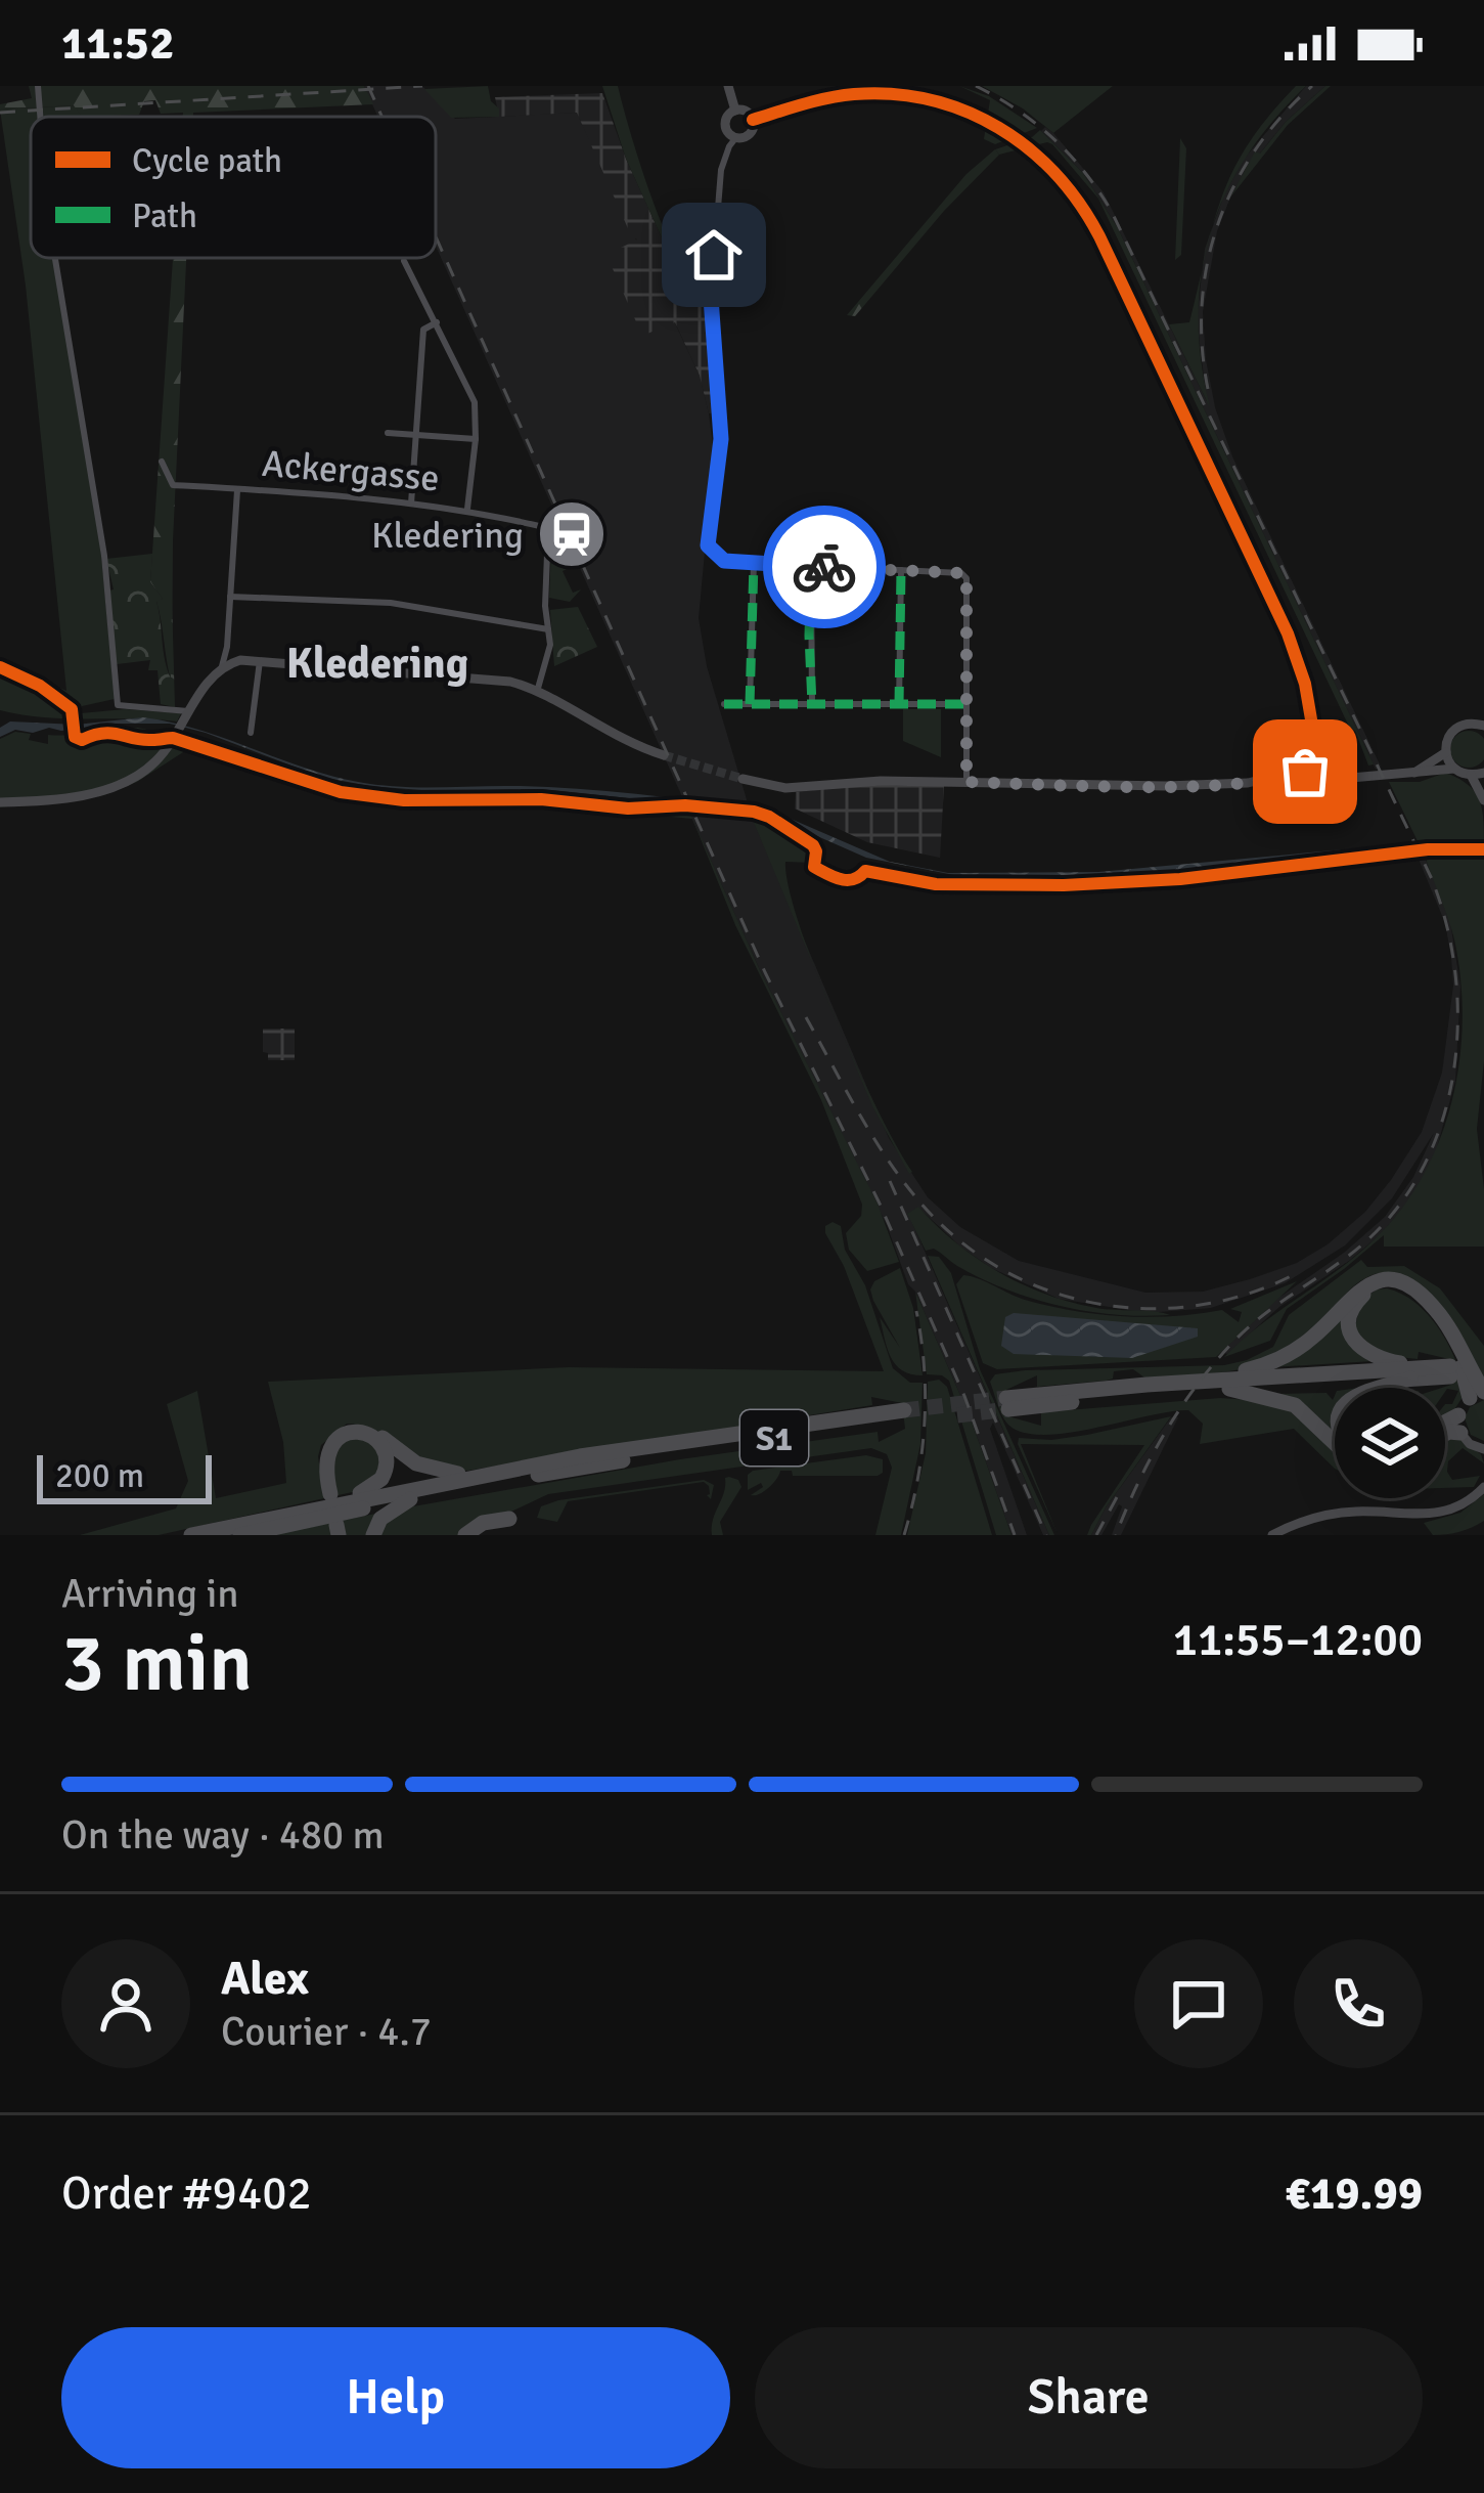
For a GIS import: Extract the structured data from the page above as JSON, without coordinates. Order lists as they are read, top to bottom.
{
  "streets": {
    "highway": ["S1"],
    "street": ["Ackergasse"]
  },
  "districts": ["Kledering"],
  "places": {
    "station": ["Kledering"]
  },
  "legend": ["Cycle path", "Path"],
  "scale_bar": "200 m",
  "page": {
    "status": "11:52",
    "scale": "200 m",
    "heading": ["3 min", "Arriving in", "11:55–12:00"],
    "panel": [
      "Alex",
      "Courier · 4.7",
      "Order #9402",
      "€19.99"
    ],
    "bar": "On the way · 480 m",
    "buttons": ["Help", "Share"]
  }
}
